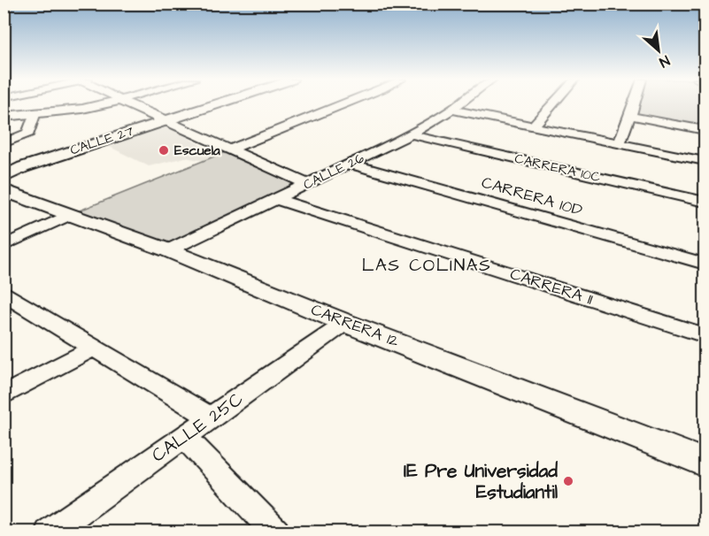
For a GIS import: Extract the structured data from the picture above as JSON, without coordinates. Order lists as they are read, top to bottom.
{
  "streets": {
    "street": [
      "CALLE 27",
      "CARRERA 10C",
      "CALLE 26",
      "CARRERA 10D",
      "CARRERA 11",
      "CARRERA 12",
      "CALLE 25C"
    ]
  },
  "crossings": [
    ["CARRERA 10C", "CALLE 26"],
    ["CALLE 26", "CARRERA 10D"],
    ["CALLE 26", "CARRERA 11"],
    ["CALLE 26", "CARRERA 12"],
    ["CARRERA 12", "CALLE 25C"]
  ],
  "districts": ["LAS COLINAS"],
  "places": ["Escuela", "IE Pre Universidad Estudiantil"],
  "north": "bottom right"
}
